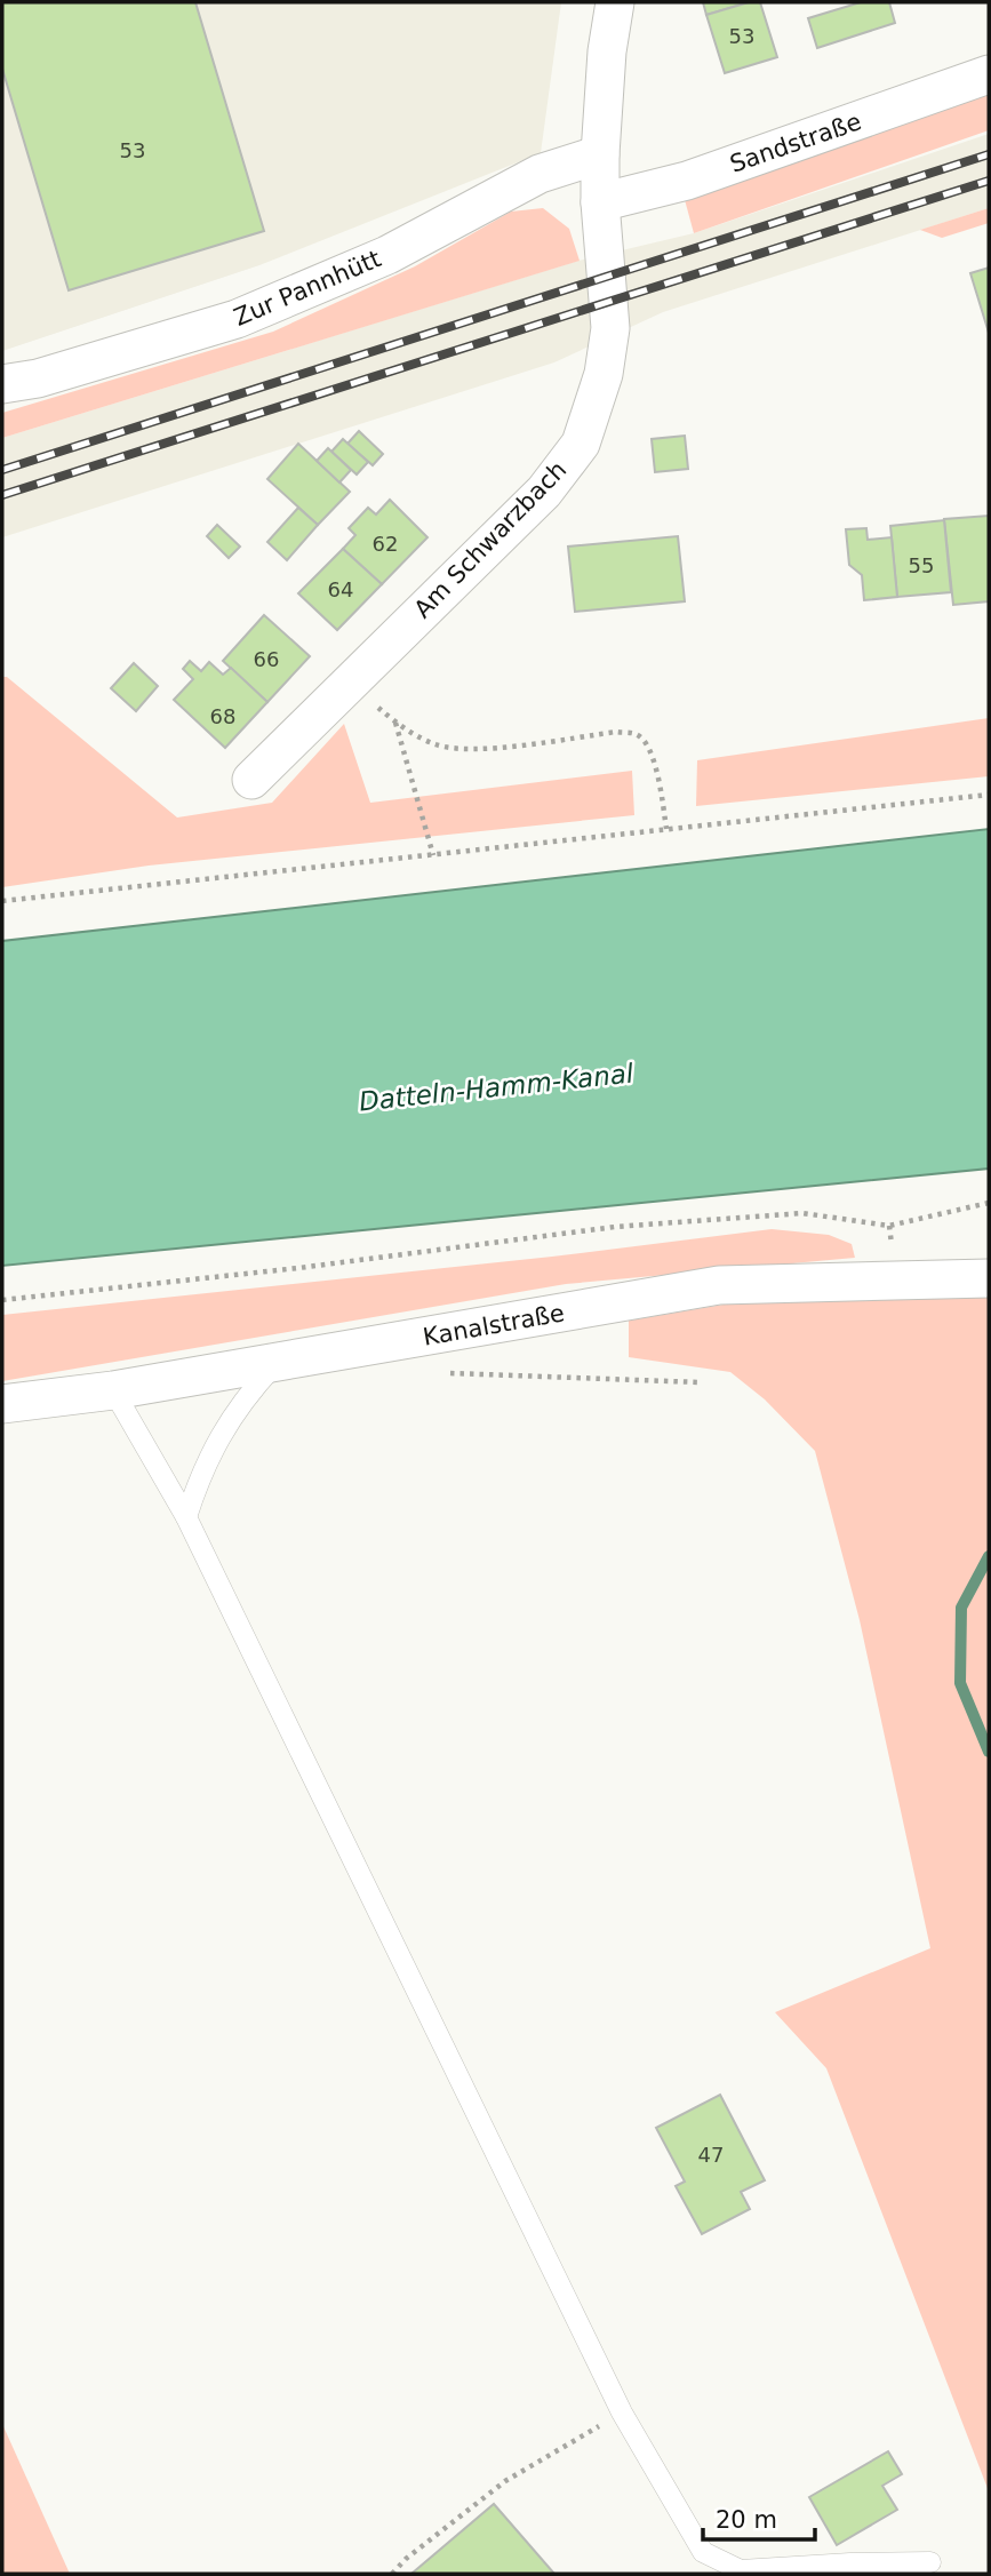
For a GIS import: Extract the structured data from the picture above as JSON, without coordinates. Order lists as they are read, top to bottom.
{
  "streets": {
    "street": [
      "Sandstraße",
      "Zur Pannhütt",
      "Am Schwarzbach",
      "Kanalstraße"
    ]
  },
  "crossings": [
    ["Sandstraße", "Am Schwarzbach"],
    ["Zur Pannhütt", "Am Schwarzbach"]
  ],
  "water": ["Datteln-Hamm-Kanal"],
  "house_numbers": [
    "53",
    "53",
    "62",
    "55",
    "64",
    "66",
    "68",
    "47"
  ],
  "scale_bar": "20 m"
}
